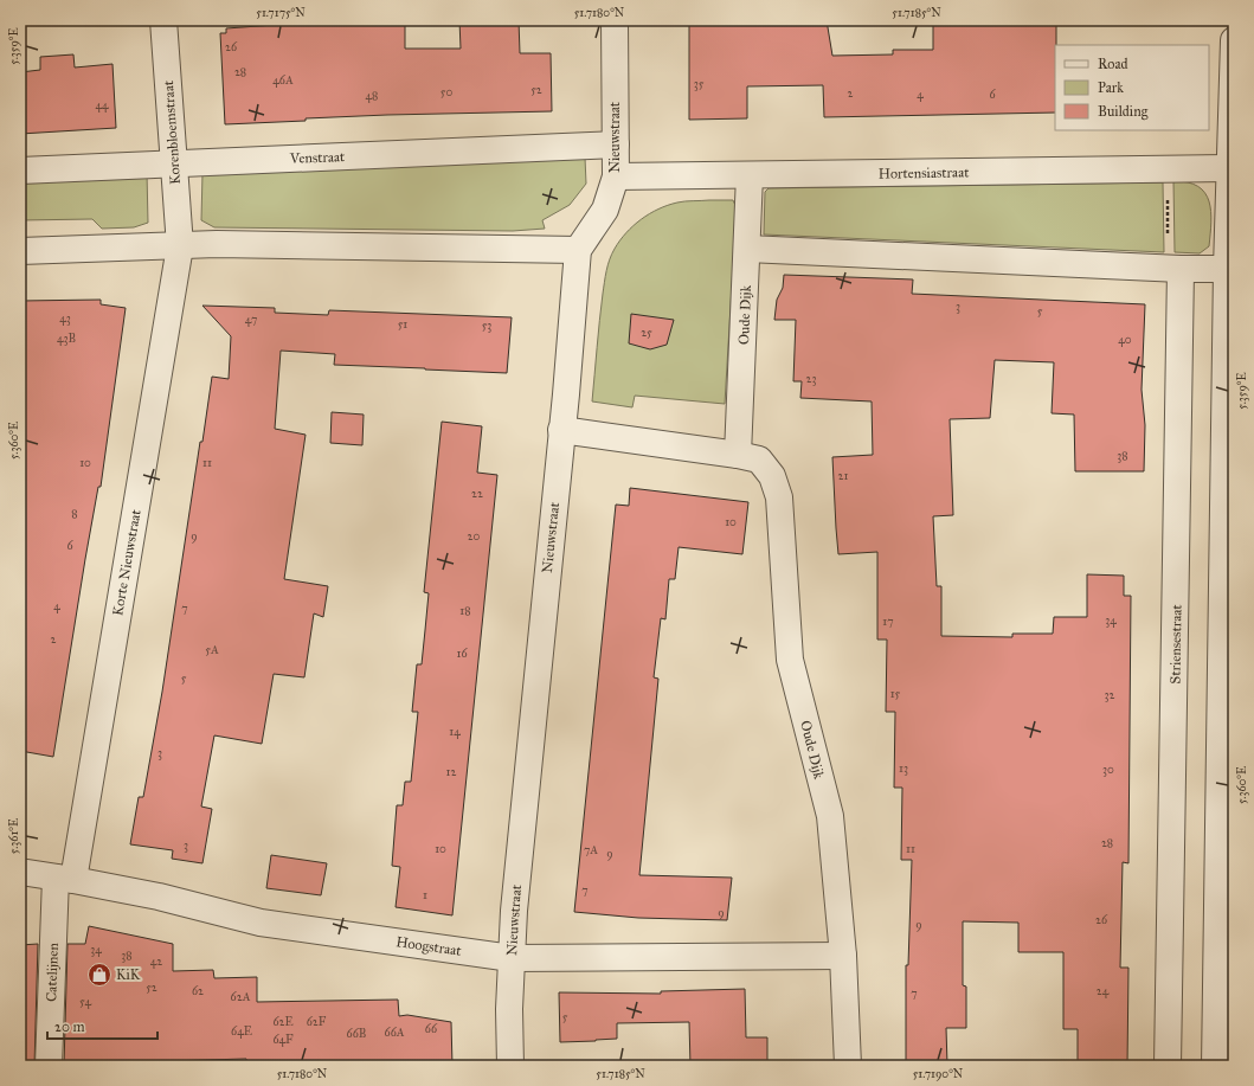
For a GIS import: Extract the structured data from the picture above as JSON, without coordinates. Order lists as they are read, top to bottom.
{
  "streets": {
    "street": [
      "Korenbloemstraat",
      "Nieuwstraat",
      "Venstraat",
      "Hortensiastraat",
      "Oude Dijk",
      "Korte Nieuwstraat",
      "Striensestraat",
      "Hoogstraat",
      "Catelijnen"
    ]
  },
  "crossings": [
    ["Korenbloemstraat", "Venstraat"],
    ["Korenbloemstraat", "Korte Nieuwstraat"],
    ["Nieuwstraat", "Venstraat"],
    ["Nieuwstraat", "Hortensiastraat"],
    ["Nieuwstraat", "Oude Dijk"],
    ["Nieuwstraat", "Hoogstraat"],
    ["Hortensiastraat", "Oude Dijk"],
    ["Oude Dijk", "Hoogstraat"],
    ["Korte Nieuwstraat", "Hoogstraat"],
    ["Korte Nieuwstraat", "Catelijnen"],
    ["Hoogstraat", "Catelijnen"]
  ],
  "places": {
    "shop": ["KiK"]
  },
  "house_numbers": [
    "26",
    "28",
    "46A",
    "35",
    "52",
    "50",
    "2",
    "4",
    "6",
    "48",
    "44",
    "3",
    "5",
    "43",
    "47",
    "51",
    "53",
    "25",
    "43B",
    "40",
    "23",
    "38",
    "10",
    "11",
    "21",
    "22",
    "8",
    "10",
    "9",
    "20",
    "6",
    "4",
    "7",
    "18",
    "34",
    "17",
    "2",
    "5A",
    "16",
    "5",
    "15",
    "32",
    "14",
    "3",
    "13",
    "30",
    "12",
    "28",
    "3",
    "10",
    "11",
    "7A",
    "9",
    "7",
    "1",
    "9",
    "26",
    "9",
    "34",
    "38",
    "42",
    "52",
    "62",
    "24",
    "7",
    "62A",
    "54",
    "5",
    "62E",
    "62F",
    "66",
    "64E",
    "66A",
    "66B",
    "64F"
  ],
  "legend": ["Road", "Park", "Building"],
  "scale_bar": "20 m",
  "coordinates": [
    "51.7175°N",
    "51.7180°N",
    "51.7185°N",
    "5.359°E",
    "5.360°E",
    "5.361°E",
    "51.7190°N"
  ]
}
